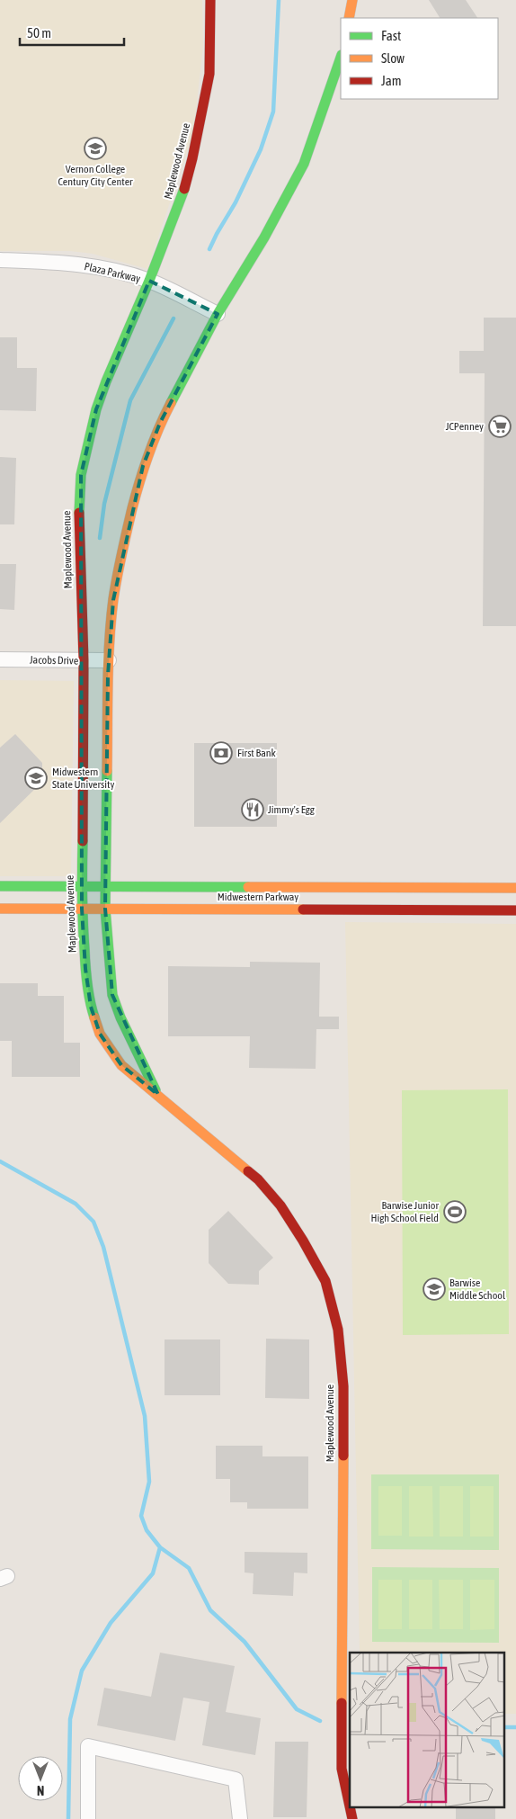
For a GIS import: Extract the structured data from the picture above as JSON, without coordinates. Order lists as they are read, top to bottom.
{
  "streets": {
    "street": [
      "Maplewood Avenue",
      "Plaza Parkway",
      "Jacobs Drive",
      "Midwestern Parkway"
    ]
  },
  "crossings": [
    ["Maplewood Avenue", "Plaza Parkway"],
    ["Maplewood Avenue", "Jacobs Drive"],
    ["Maplewood Avenue", "Midwestern Parkway"]
  ],
  "places": {
    "school or university": ["Vernon College Century City Center", "Midwestern State University", "Barwise Middle School"],
    "supermarket": ["JCPenney"],
    "bank": ["First Bank"],
    "restaurant": ["Jimmy's Egg"],
    "sports": ["Barwise Junior High School Field"]
  },
  "legend": ["Fast", "Slow", "Jam"],
  "scale_bar": "50 m",
  "north": "bottom"
}
